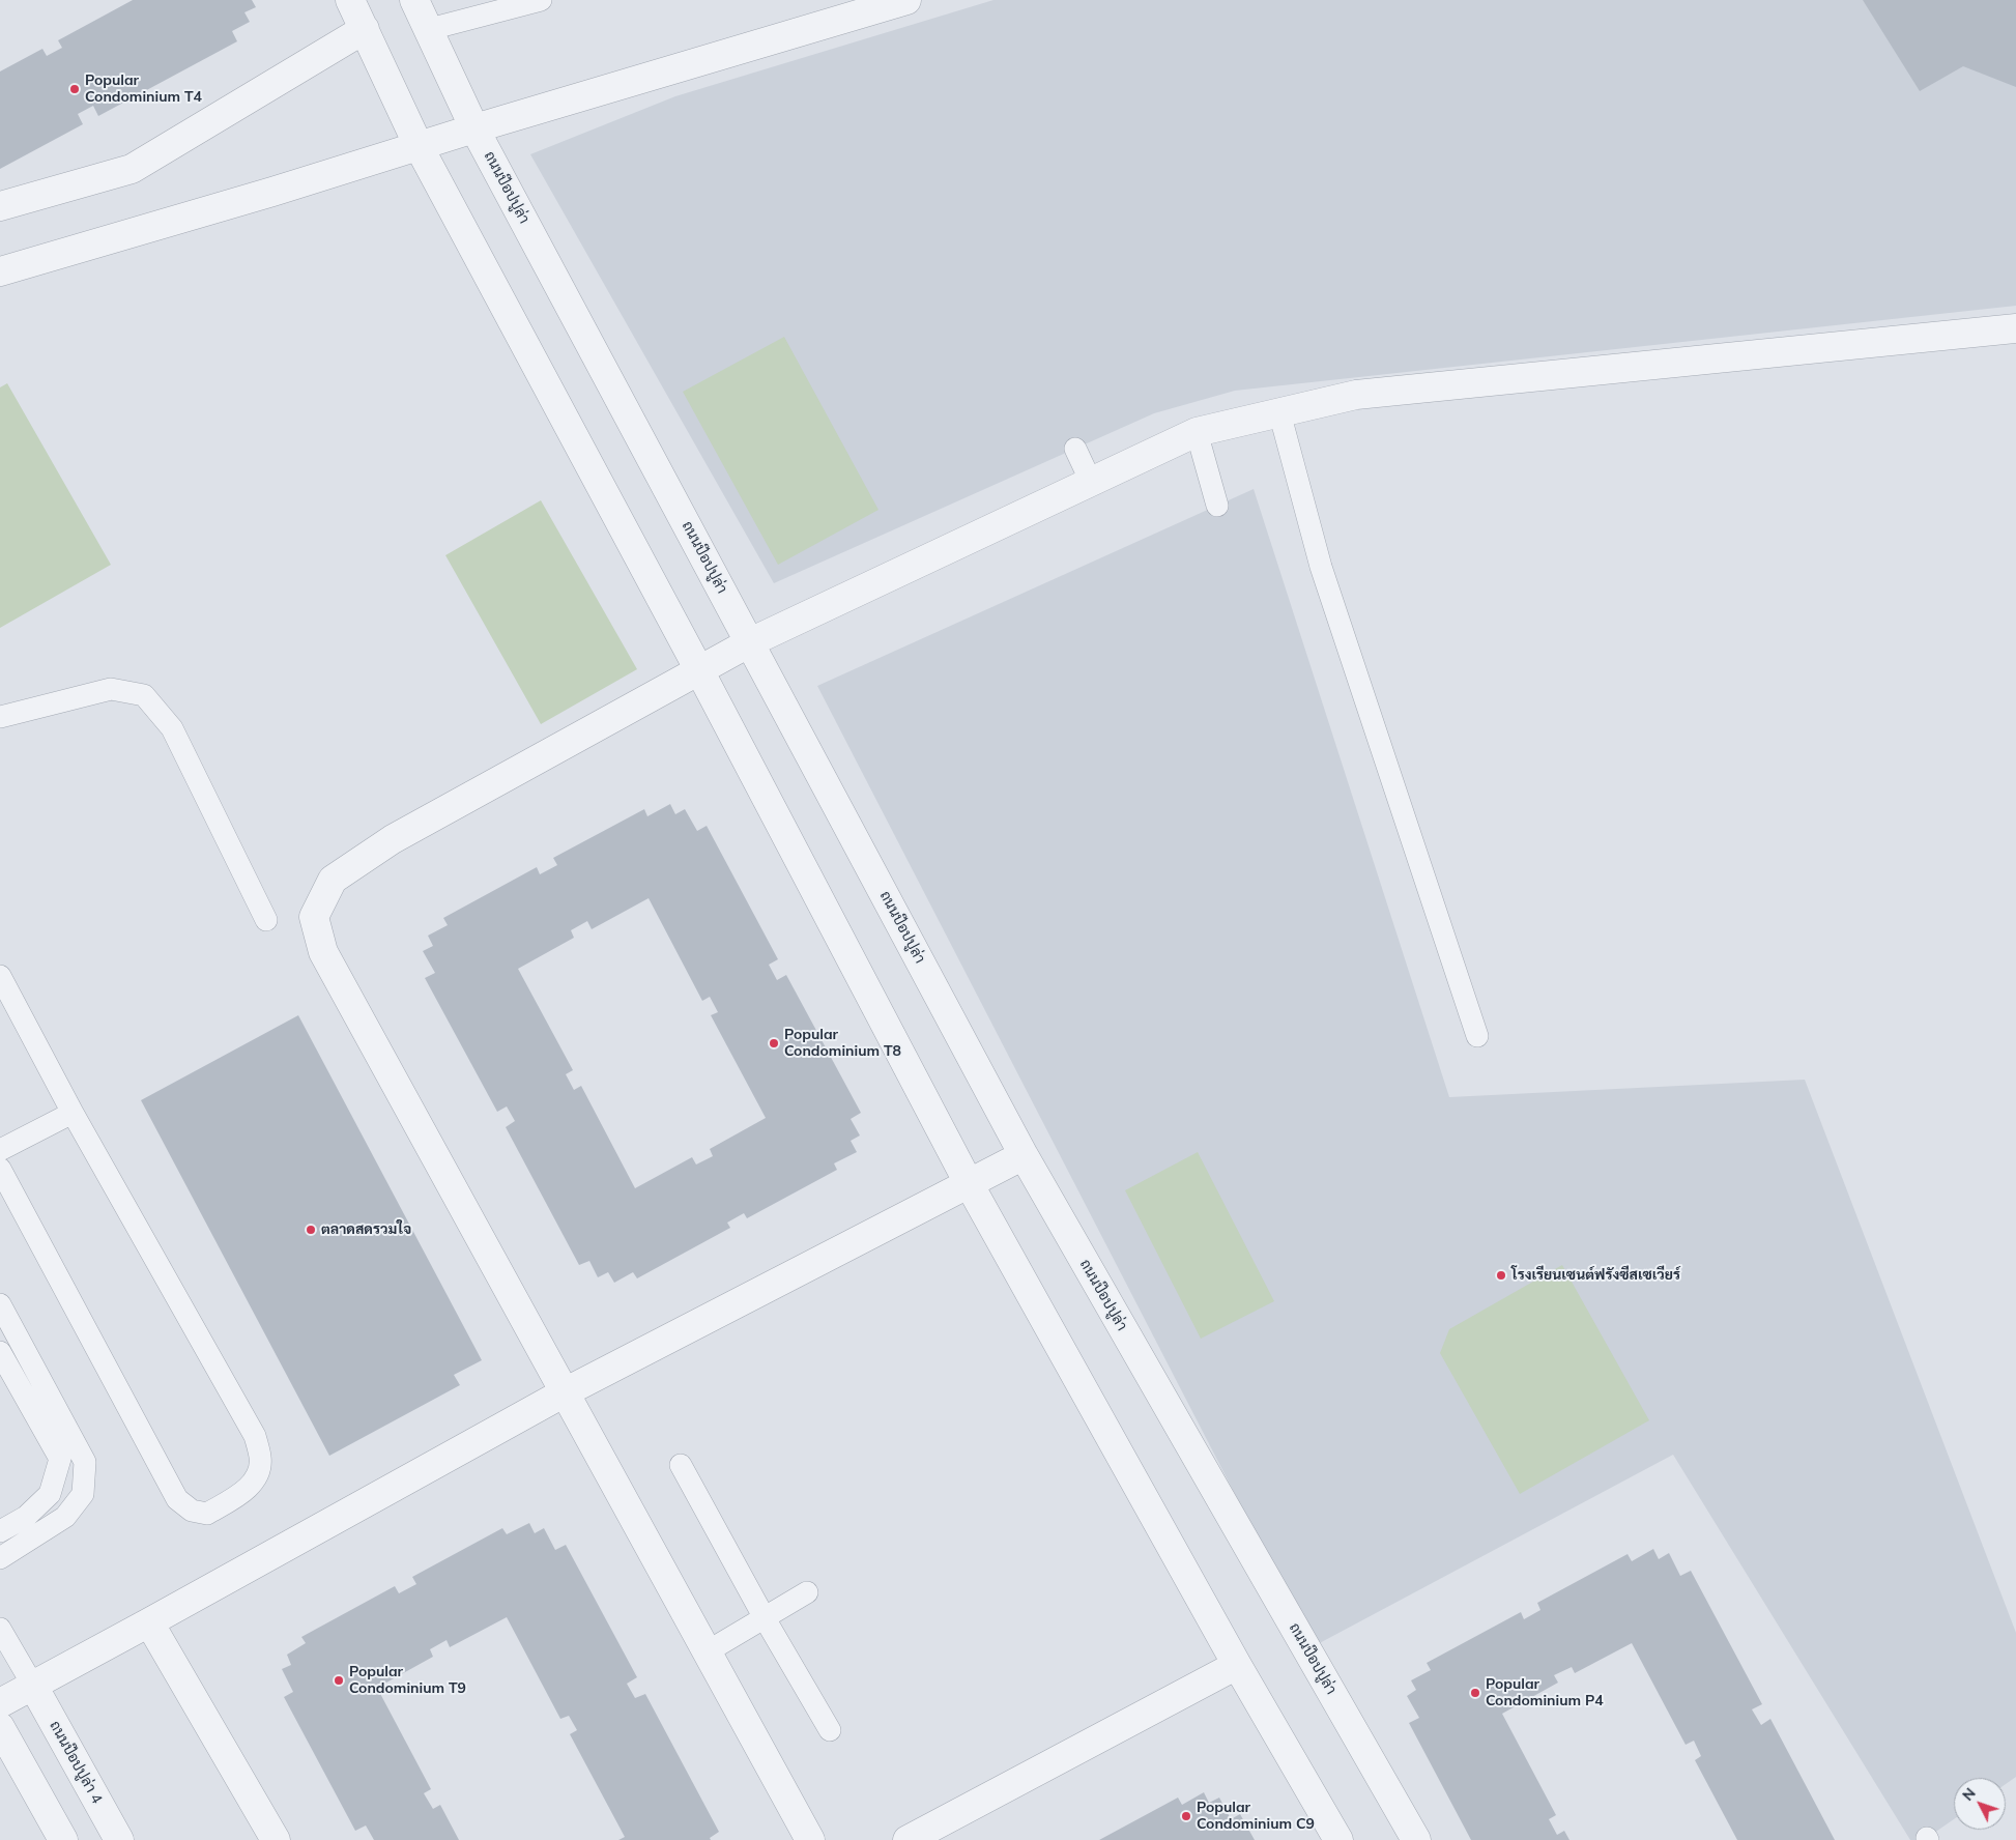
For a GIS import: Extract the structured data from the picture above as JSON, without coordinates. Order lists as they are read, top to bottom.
{
  "streets": {
    "street": ["ถนนป๊อปปูล่า", "ถนนป๊อปปูล่า 4"]
  },
  "places": [
    "Popular Condominium T4",
    "Popular Condominium T8",
    "ตลาดสดรวมใจ",
    "โรงเรียนเซนต์ฟรังซีสเซเวียร์",
    "Popular Condominium T9",
    "Popular Condominium P4",
    "Popular Condominium C9"
  ],
  "north": "top left"
}
